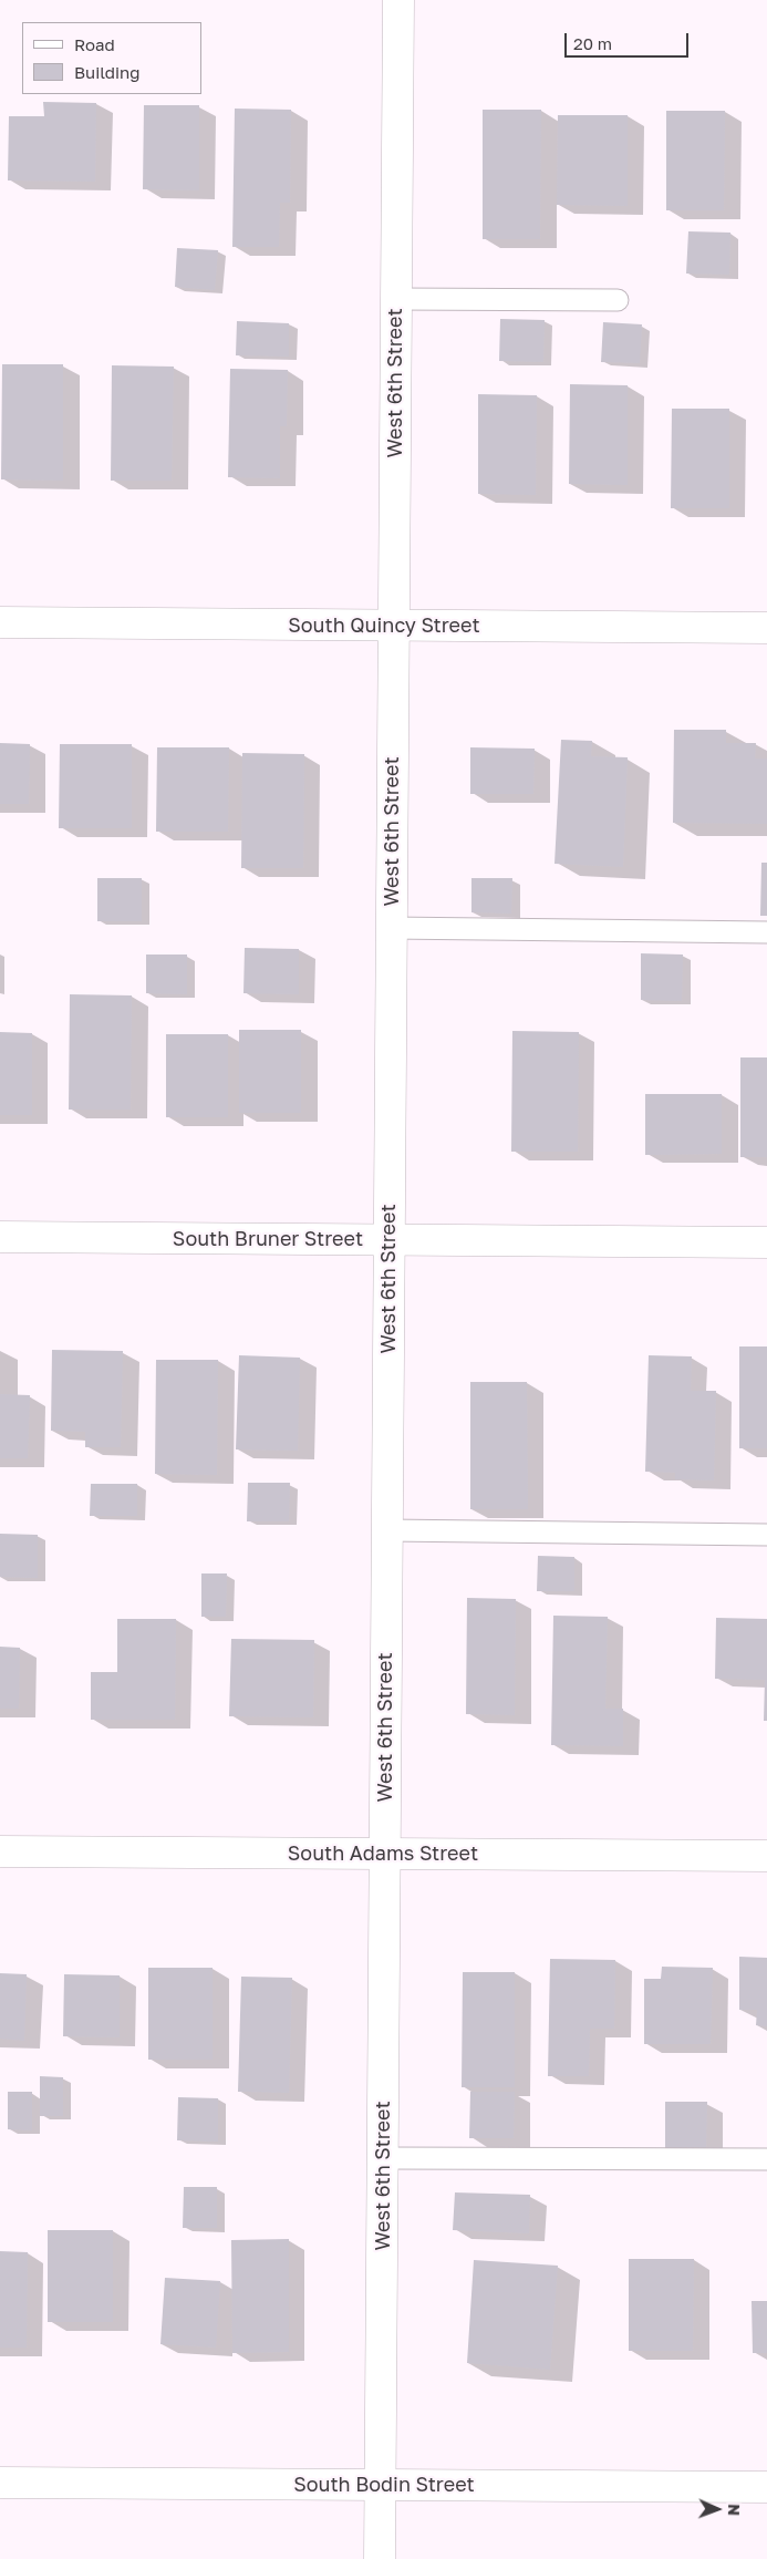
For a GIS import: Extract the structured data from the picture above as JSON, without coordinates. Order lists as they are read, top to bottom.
{
  "streets": {
    "street": [
      "West 6th Street",
      "South Quincy Street",
      "South Bruner Street",
      "South Adams Street",
      "South Bodin Street"
    ]
  },
  "crossings": [
    ["West 6th Street", "South Quincy Street"],
    ["West 6th Street", "South Bruner Street"],
    ["West 6th Street", "South Adams Street"],
    ["West 6th Street", "South Bodin Street"]
  ],
  "legend": ["Road", "Building"],
  "scale_bar": "20 m",
  "north": "right"
}
